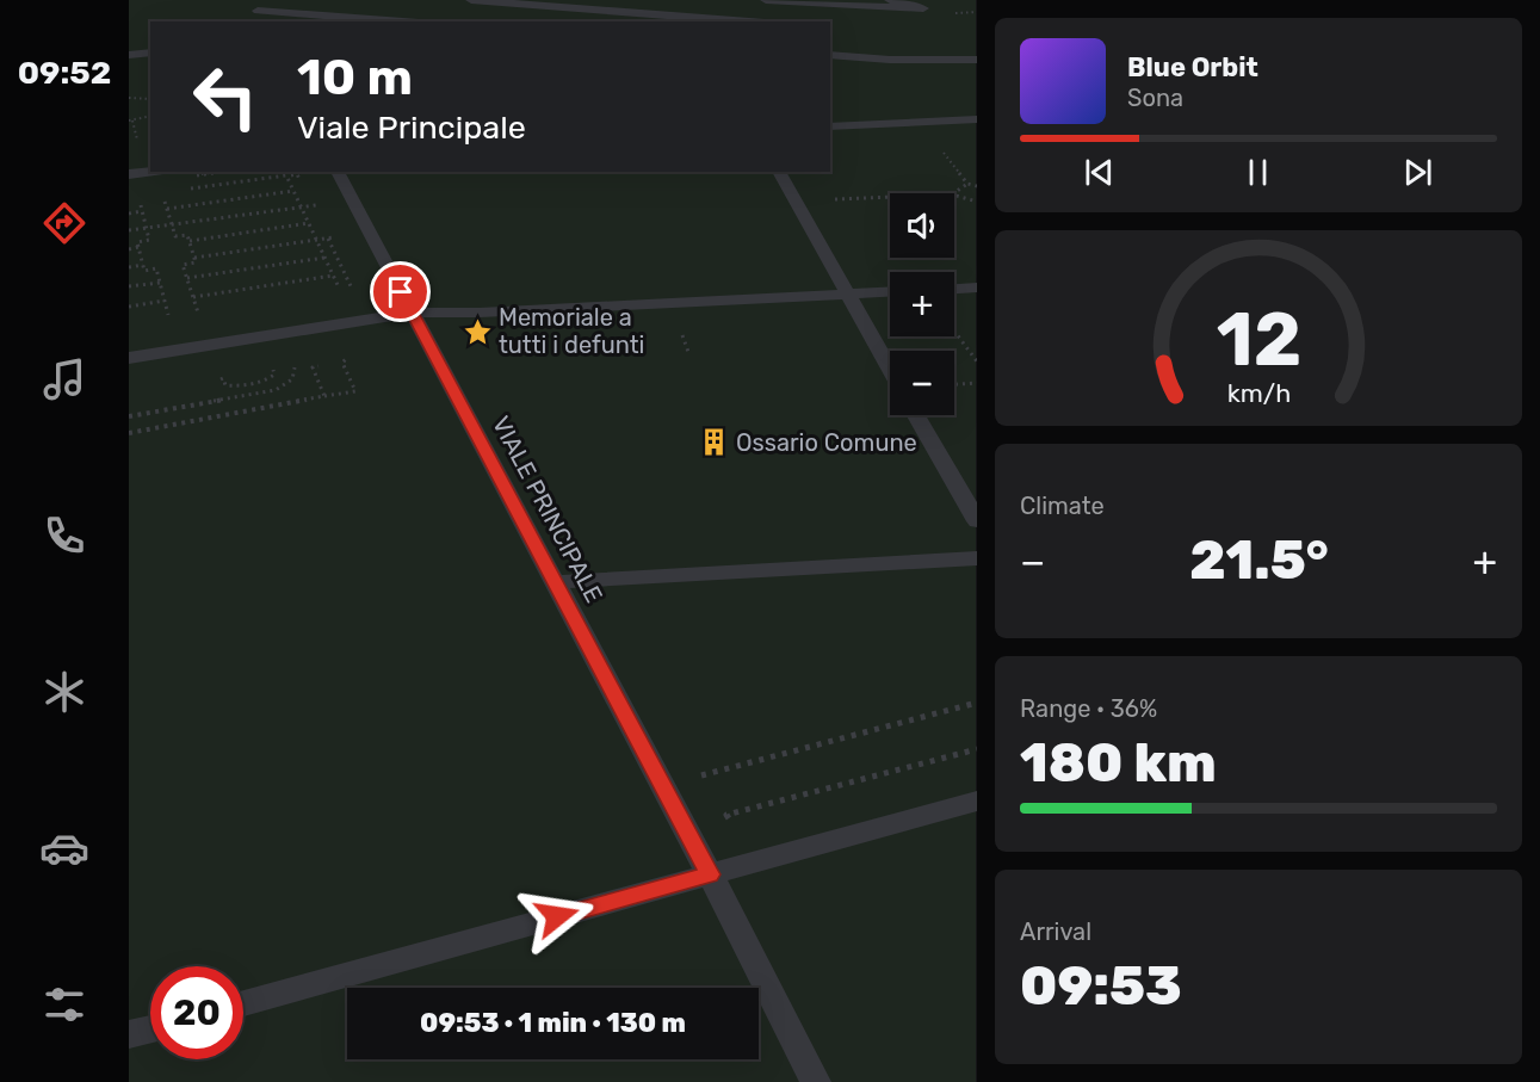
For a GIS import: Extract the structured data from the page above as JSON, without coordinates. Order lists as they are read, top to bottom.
{
  "streets": {
    "lane": ["VIALE PRINCIPALE"]
  },
  "places": {
    "place": ["Memoriale a tutti i defunti"],
    "building": ["Ossario Comune"]
  },
  "page": {
    "tabs": "09:52",
    "turn": ["10 m", "Viale Principale"],
    "song": ["Blue Orbit", "Sona"],
    "map_buttons": ["+", "−"],
    "tile": [
      "Climate",
      ["Range · 36%", "180 km"],
      ["Arrival", "09:53"]
    ],
    "heat": ["−", "21.5°", "+"],
    "limit": "20",
    "trip": "09:53 · 1 min · 130 m",
    "gauge": ["12", "km/h"]
  }
}
